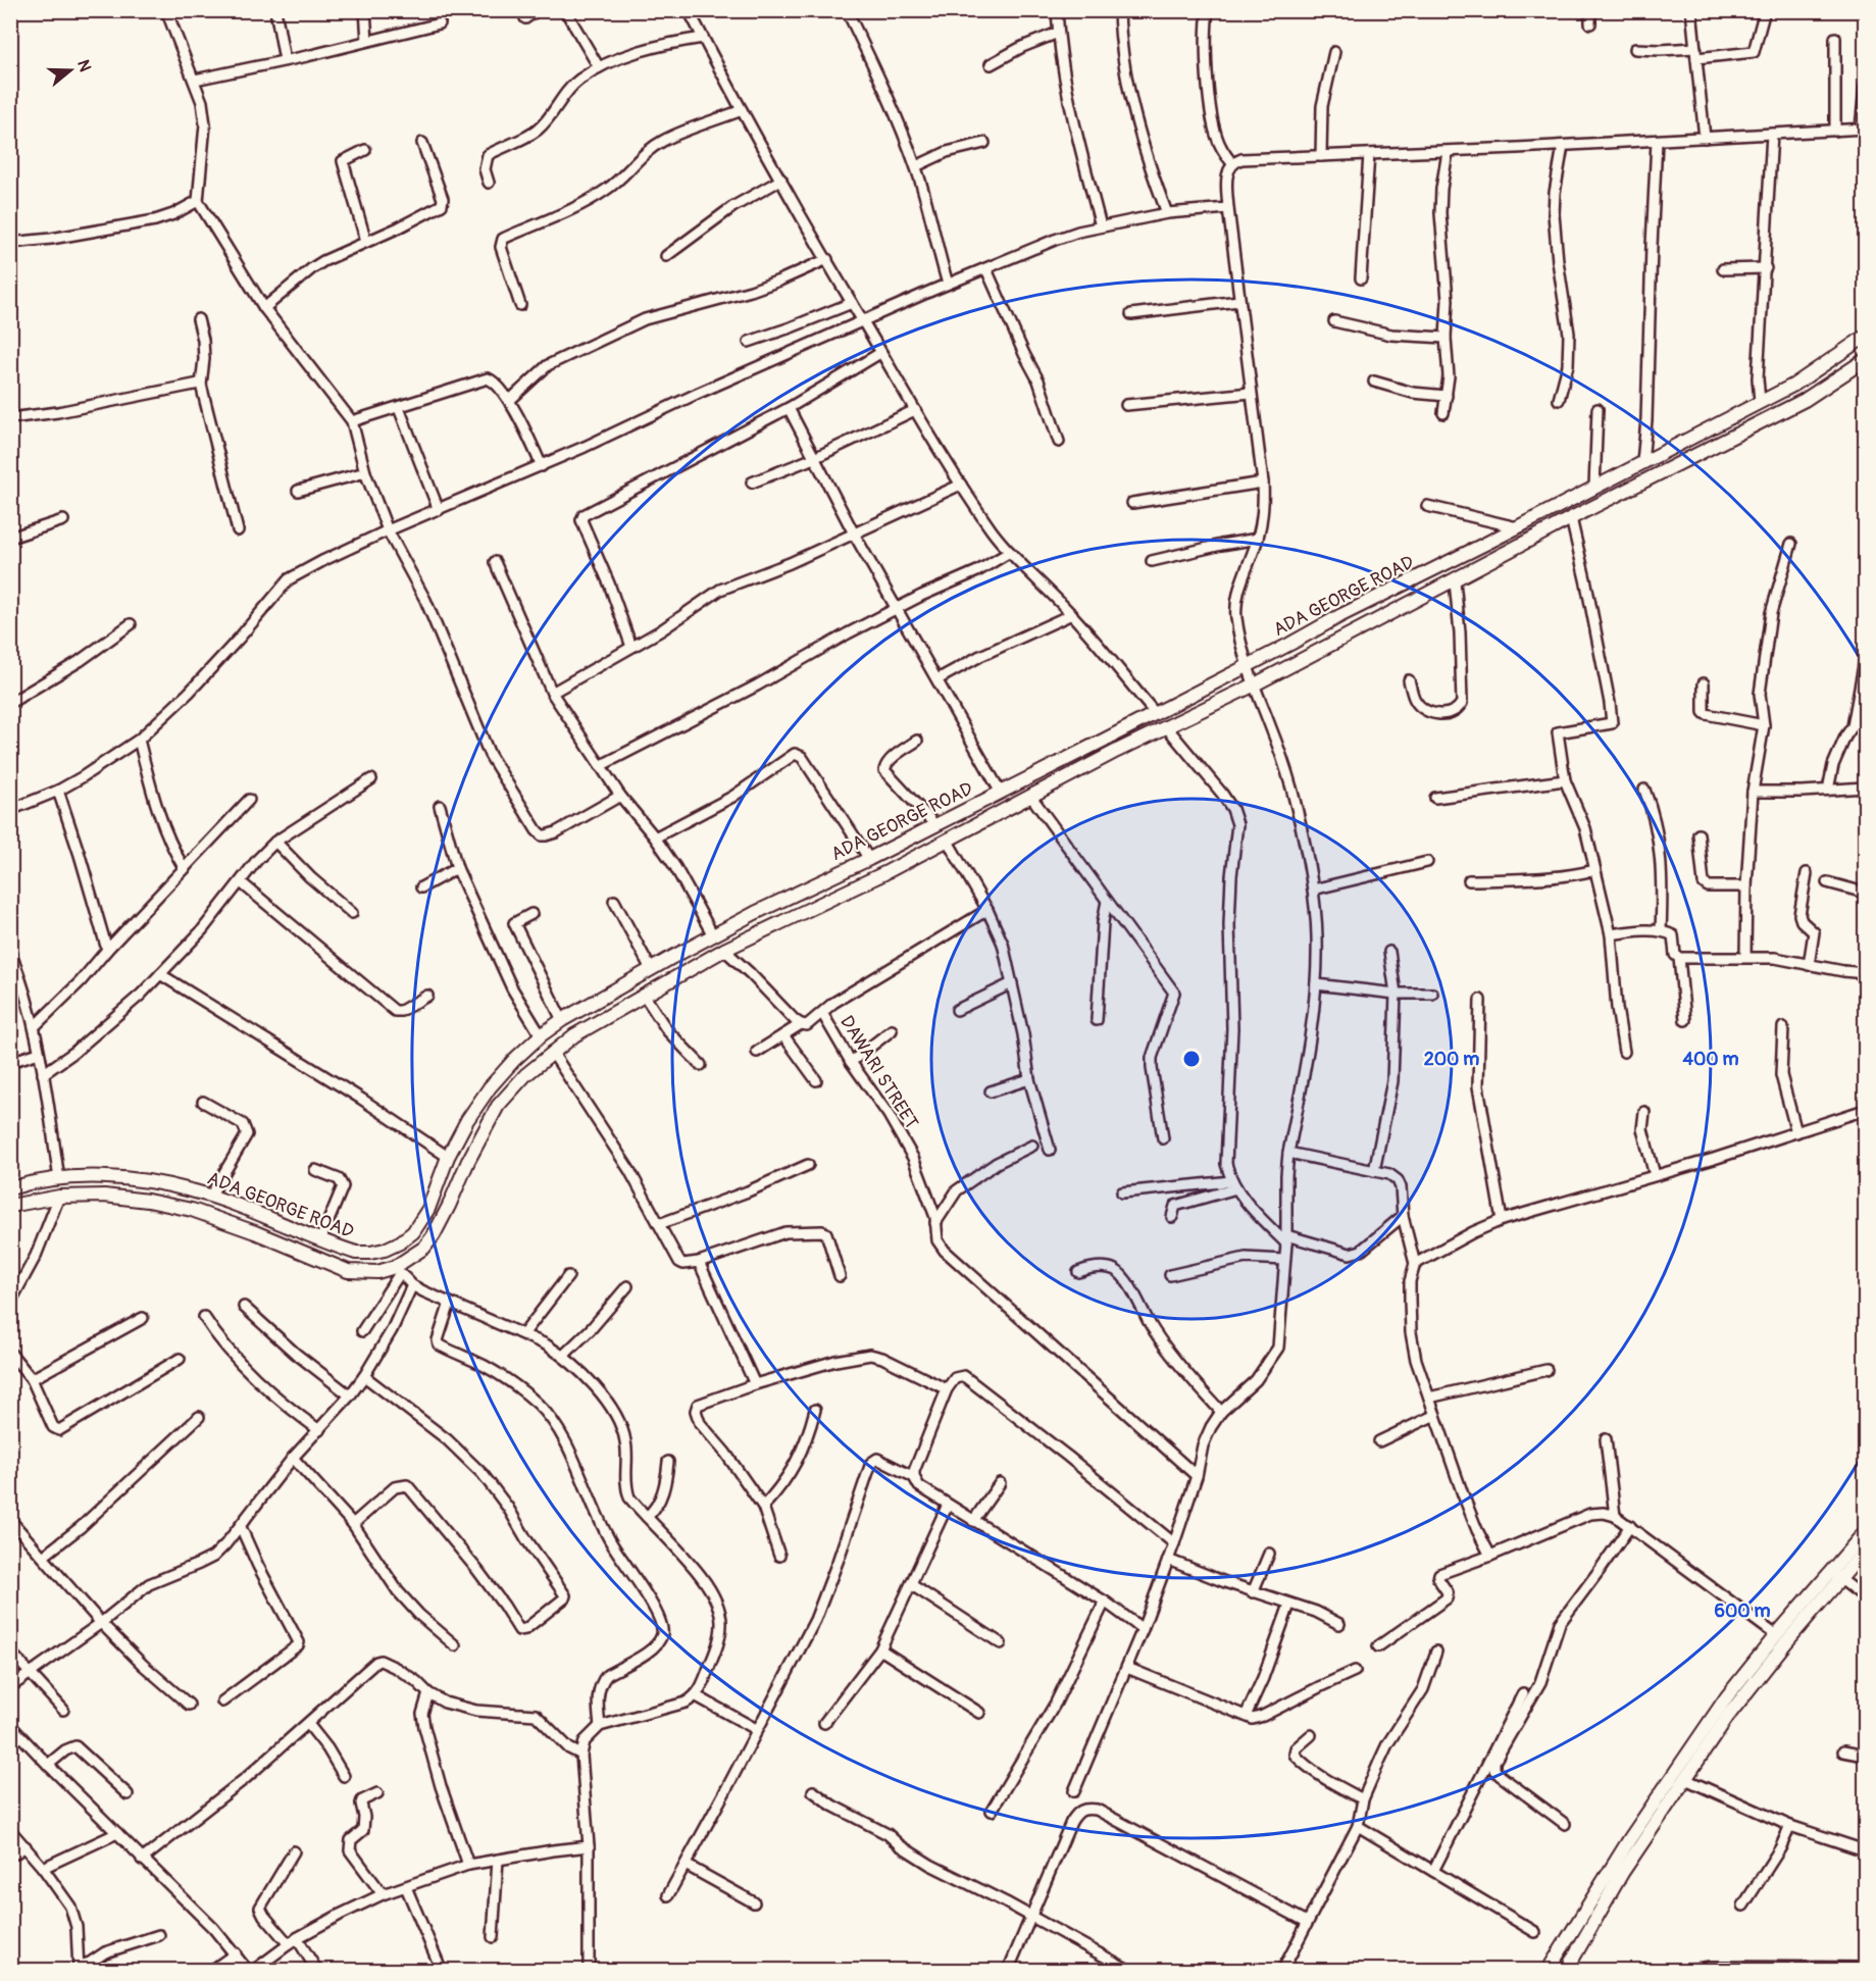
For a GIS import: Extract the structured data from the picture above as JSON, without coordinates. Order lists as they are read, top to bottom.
{
  "streets": {
    "main road": ["ADA GEORGE ROAD"],
    "street": ["DAWARI STREET"]
  },
  "north": "right",
  "rings": ["200 m", "400 m", "600 m"]
}
